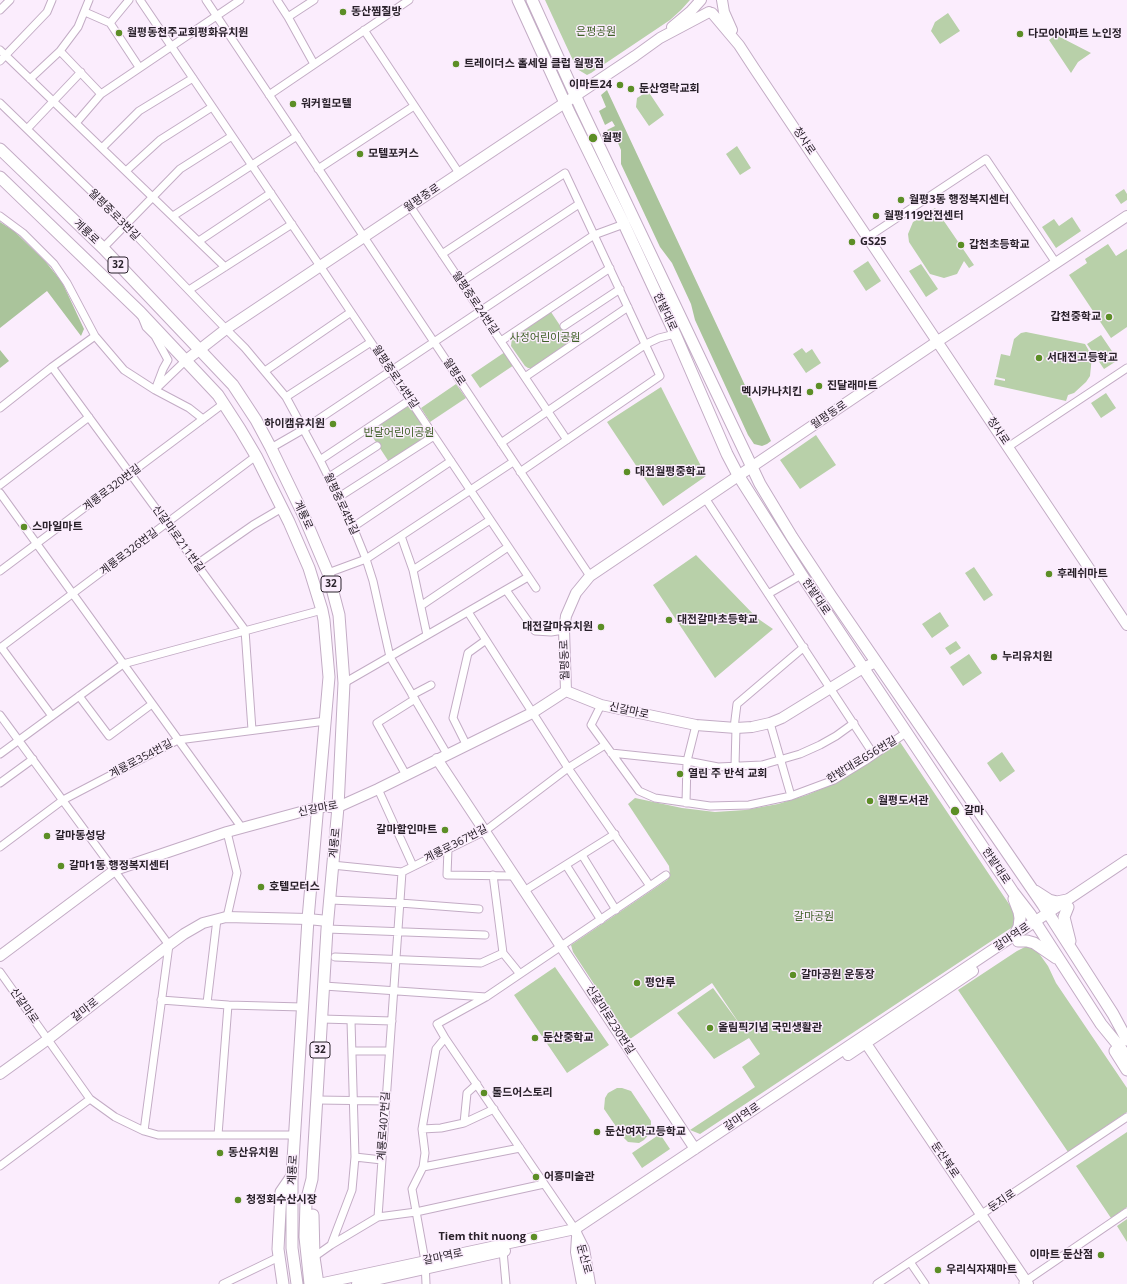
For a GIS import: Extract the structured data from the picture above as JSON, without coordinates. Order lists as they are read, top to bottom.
{
  "streets": {
    "main road": ["계룡로", "32", "한밭대로"],
    "street": [
      "청사로",
      "월평중로",
      "월평중로3번길",
      "월평중로24번길",
      "월평로",
      "월평중로14번길",
      "월평동로",
      "계룡로320번길",
      "월평중로4번길",
      "신갈마로211번길",
      "계룡로326번길",
      "신갈마로",
      "계룡로354번길",
      "한밭대로656번길",
      "계룡로367번길",
      "갈마역로",
      "갈마로",
      "신갈마로230번길",
      "계룡로407번길",
      "둔산북로",
      "둔지로",
      "둔산로"
    ]
  },
  "crossings": [
    ["청사로", "월평동로"],
    ["월평중로", "월평중로3번길"],
    ["월평중로", "계룡로"],
    ["월평중로", "월평중로24번길"],
    ["월평중로", "한밭대로"],
    ["월평중로", "월평로"],
    ["월평중로", "월평중로14번길"],
    ["월평중로", "월평중로4번길"],
    ["월평중로3번길", "월평중로4번길"],
    ["계룡로", "32"],
    ["계룡로", "계룡로320번길"],
    ["계룡로", "신갈마로211번길"],
    ["계룡로", "계룡로326번길"],
    ["계룡로", "신갈마로"],
    ["계룡로", "계룡로354번길"],
    ["계룡로", "갈마로"],
    ["32", "갈마역로"],
    ["한밭대로", "월평동로"],
    ["한밭대로", "신갈마로"],
    ["한밭대로", "한밭대로656번길"],
    ["한밭대로", "갈마역로"],
    ["월평로", "월평동로"],
    ["월평동로", "신갈마로"],
    ["계룡로320번길", "신갈마로211번길"],
    ["월평중로4번길", "신갈마로"],
    ["신갈마로211번길", "계룡로326번길"],
    ["신갈마로", "한밭대로656번길"],
    ["신갈마로", "갈마로"],
    ["신갈마로", "신갈마로230번길"],
    ["한밭대로656번길", "계룡로367번길"],
    ["계룡로367번길", "신갈마로230번길"],
    ["계룡로367번길", "계룡로407번길"],
    ["갈마역로", "신갈마로230번길"],
    ["갈마역로", "둔산북로"],
    ["갈마역로", "둔산로"],
    ["둔산북로", "둔지로"]
  ],
  "parks": [
    "은평공원",
    "사정어린이공원",
    "반달어린이공원",
    "갈마공원"
  ],
  "places": [
    "동산찜질방",
    "월평동천주교회평화유치원",
    "다모아아파트 노인정",
    "트레이더스 홀세일 클럽 월평점",
    "이마트24",
    "둔산영락교회",
    "워커힐모텔",
    "월평",
    "모텔포커스",
    "월평3동 행정복지센터",
    "월평119안전센터",
    "GS25",
    "갑천초등학교",
    "갑천중학교",
    "서대전고등학교",
    "진달래마트",
    "멕시카나치킨",
    "하이캠유치원",
    "대전월평중학교",
    "스마일마트",
    "후레쉬마트",
    "대전갈마초등학교",
    "대전갈마유치원",
    "누리유치원",
    "열린 주 반석 교회",
    "월평도서관",
    "갈마",
    "갈마할인마트",
    "갈마동성당",
    "갈마1동 행정복지센터",
    "호텔모터스",
    "갈마공원 운동장",
    "평안루",
    "올림픽기념 국민생활관",
    "둔산중학교",
    "톨드어스토리",
    "둔산여자고등학교",
    "동산유치원",
    "어흥미술관",
    "청정회수산시장",
    "Tiem thit nuong",
    "이마트 둔산점",
    "우리식자재마트"
  ]
}
